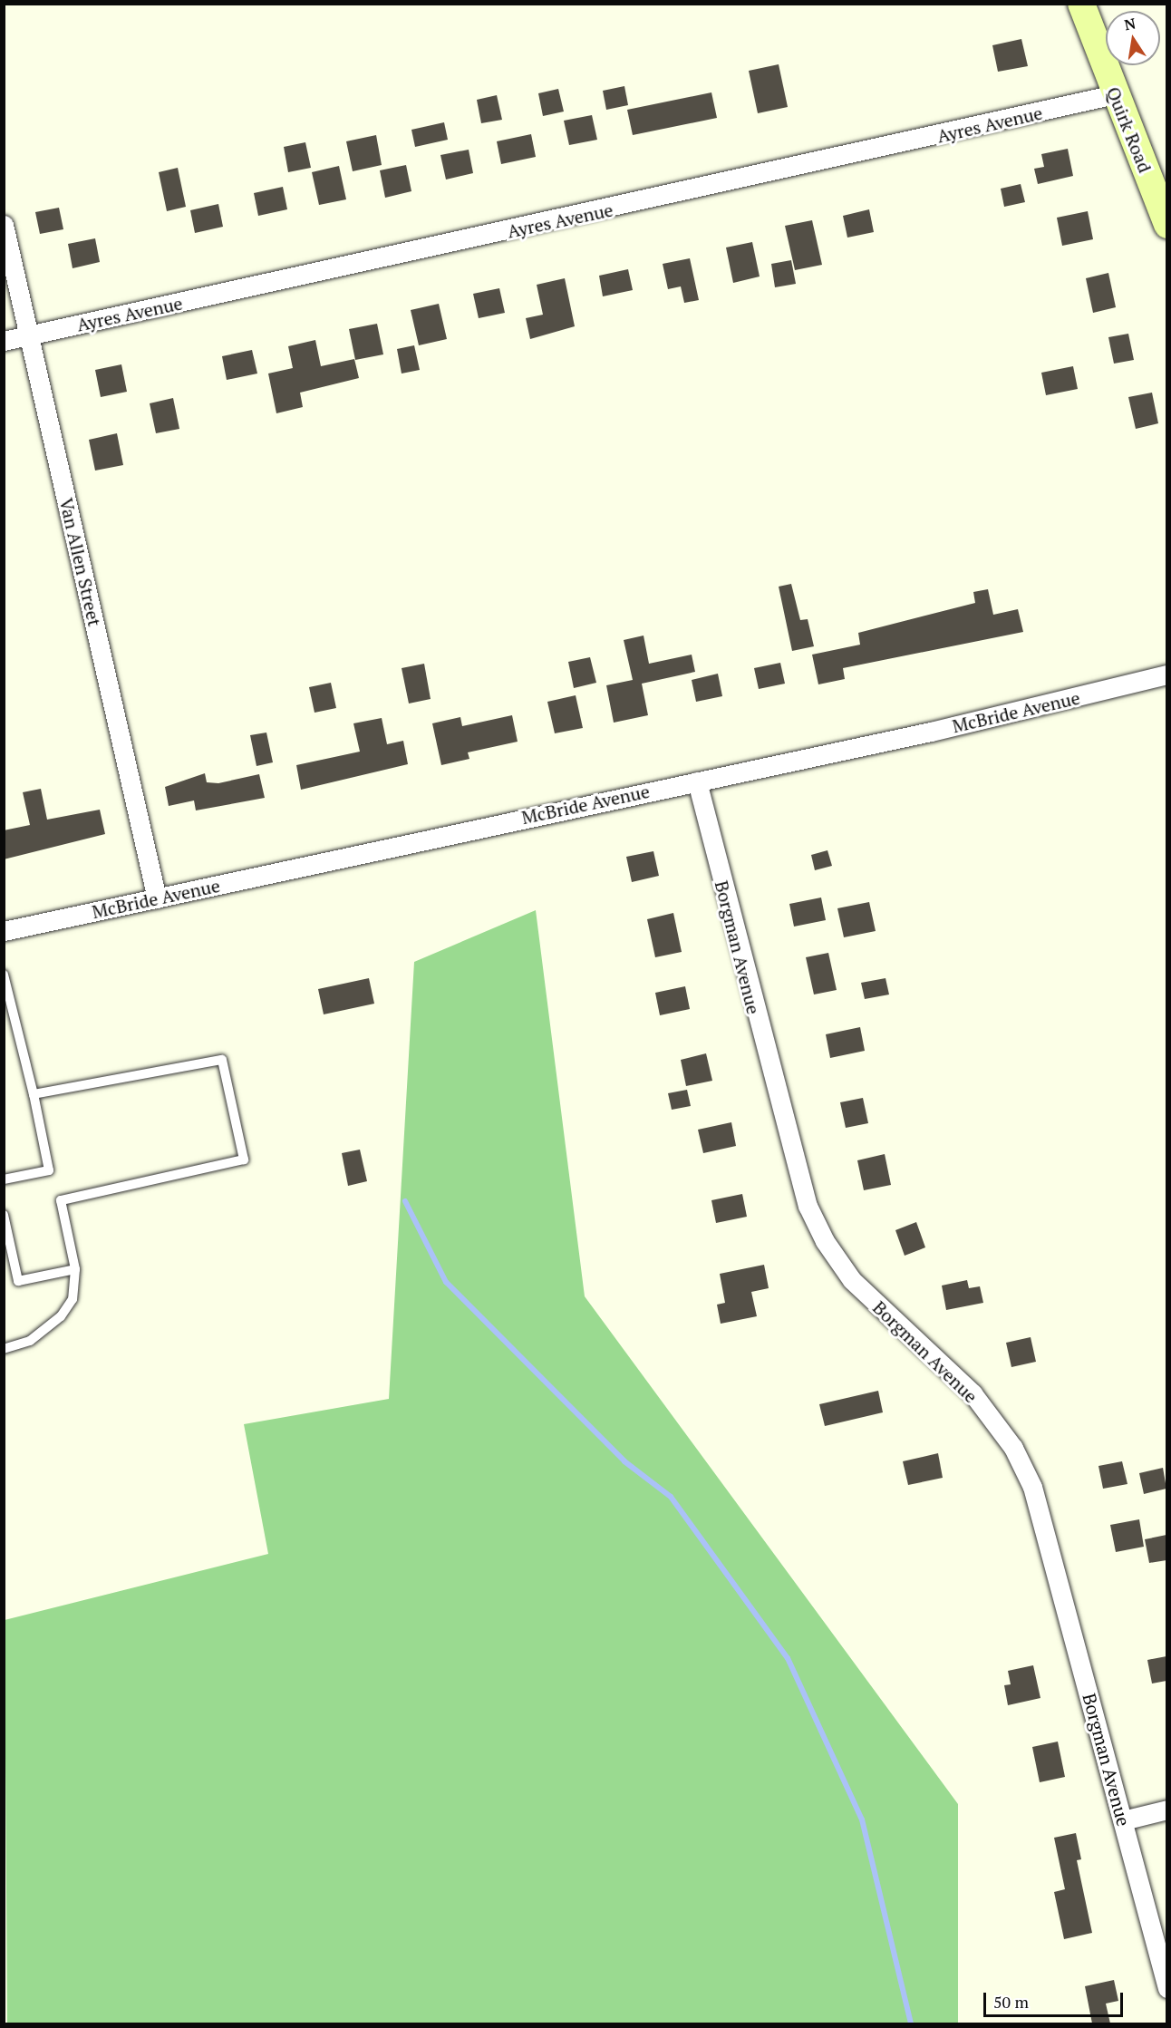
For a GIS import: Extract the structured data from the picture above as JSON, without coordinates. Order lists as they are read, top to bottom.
{
  "streets": {
    "street": [
      "Ayres Avenue",
      "Quirk Road",
      "Van Allen Street",
      "McBride Avenue",
      "Borgman Avenue"
    ]
  },
  "crossings": [
    ["Ayres Avenue", "Quirk Road"],
    ["Ayres Avenue", "Van Allen Street"],
    ["Van Allen Street", "McBride Avenue"],
    ["McBride Avenue", "Borgman Avenue"]
  ],
  "scale_bar": "50 m",
  "north": "top"
}
